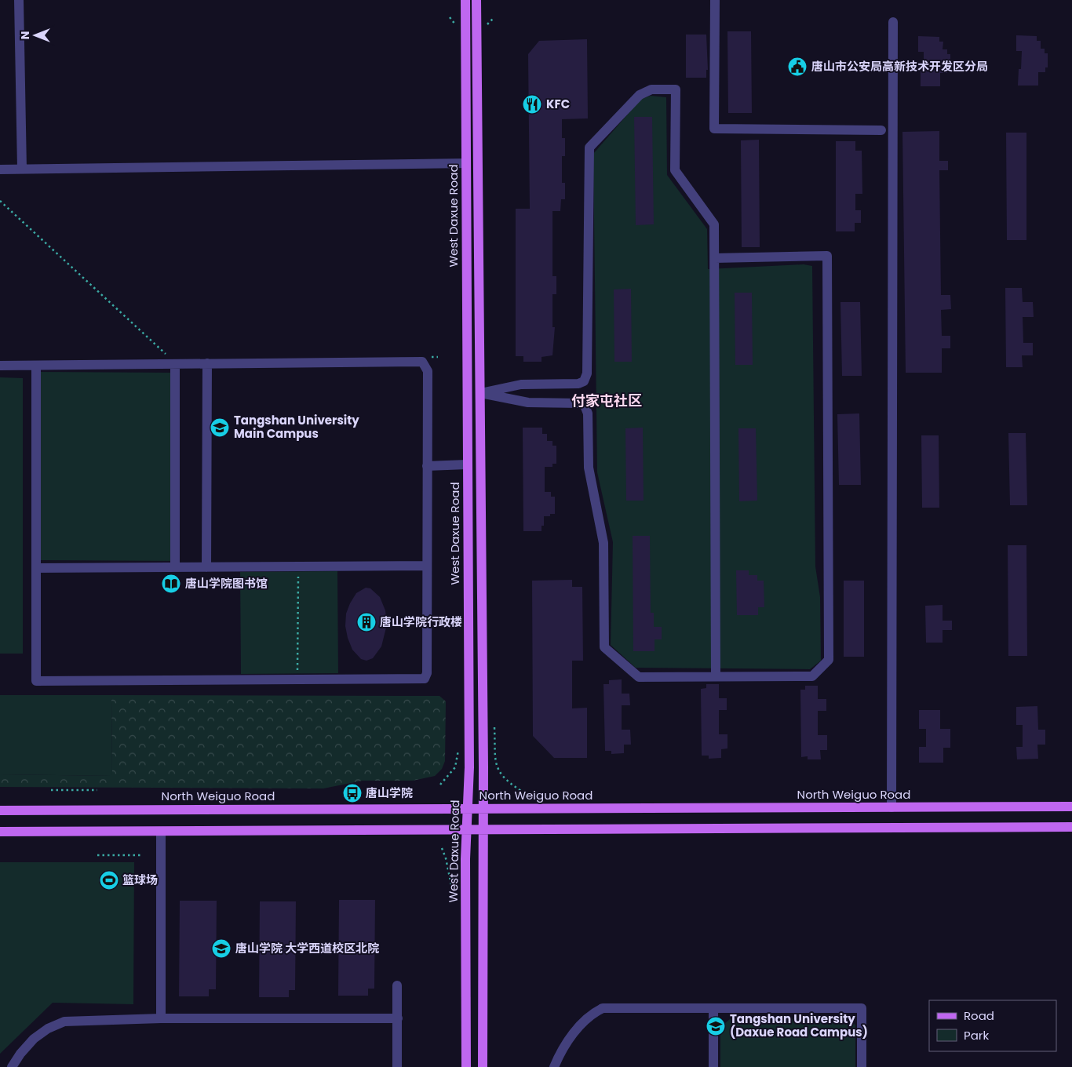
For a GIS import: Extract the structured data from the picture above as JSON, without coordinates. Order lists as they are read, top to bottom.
{
  "streets": {
    "main road": ["West Daxue Road", "North Weiguo Road"]
  },
  "crossings": [
    ["West Daxue Road", "North Weiguo Road"]
  ],
  "districts": ["付家屯社区"],
  "places": {
    "public building": ["唐山市公安局高新技术开发区分局"],
    "restaurant": ["KFC"],
    "school or university": ["Tangshan University Main Campus", "唐山学院 大学西道校区北院", "Tangshan University (Daxue Road Campus)"],
    "library": ["唐山学院图书馆"],
    "building": ["唐山学院行政楼"],
    "bus stop": ["唐山学院"],
    "sports": ["篮球场"]
  },
  "legend": ["Road", "Park"],
  "north": "left"
}
